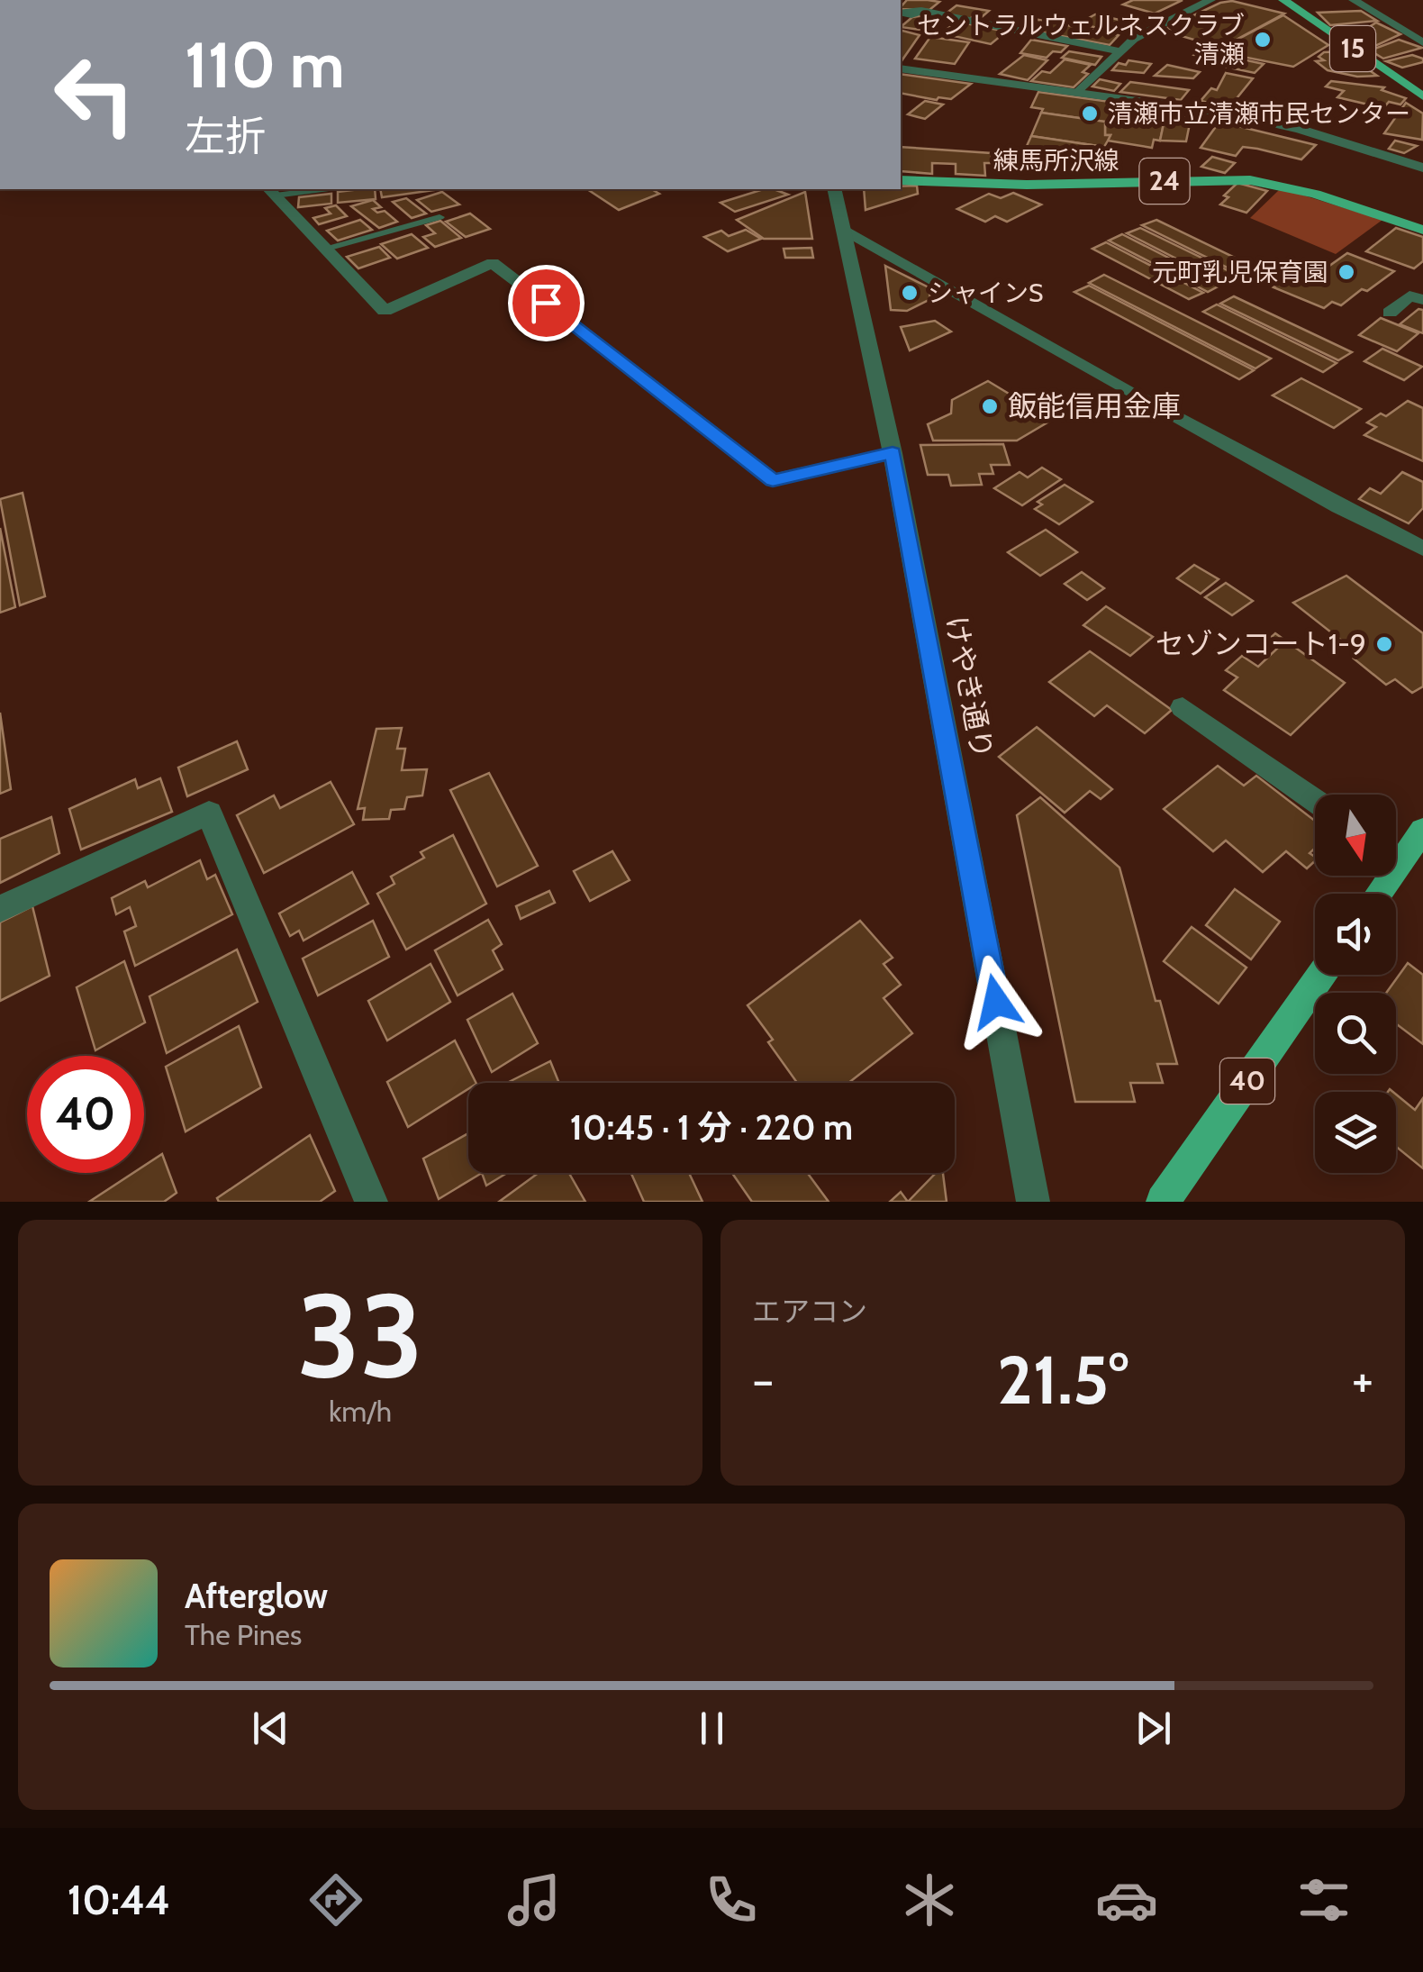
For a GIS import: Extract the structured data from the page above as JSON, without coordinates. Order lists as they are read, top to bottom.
{
  "streets": {
    "main road": [
      "15",
      "練馬所沢線",
      "24",
      "40"
    ],
    "street": ["けやき通り"]
  },
  "places": [
    "セントラルウェルネスクラブ 清瀬",
    "清瀬市立清瀬市民センター",
    "元町乳児保育園",
    "シャインS",
    "飯能信用金庫",
    "セゾンコート1-9"
  ],
  "north": "bottom",
  "page": {
    "turn": ["110 m", "左折"],
    "limit": "40",
    "trip": "10:45 · 1 分 · 220 m",
    "tile": [
      ["33", "km/h"],
      "エアコン"
    ],
    "heat": ["−", "21.5°", "+"],
    "song": ["Afterglow", "The Pines"],
    "tabs": "10:44"
  }
}
